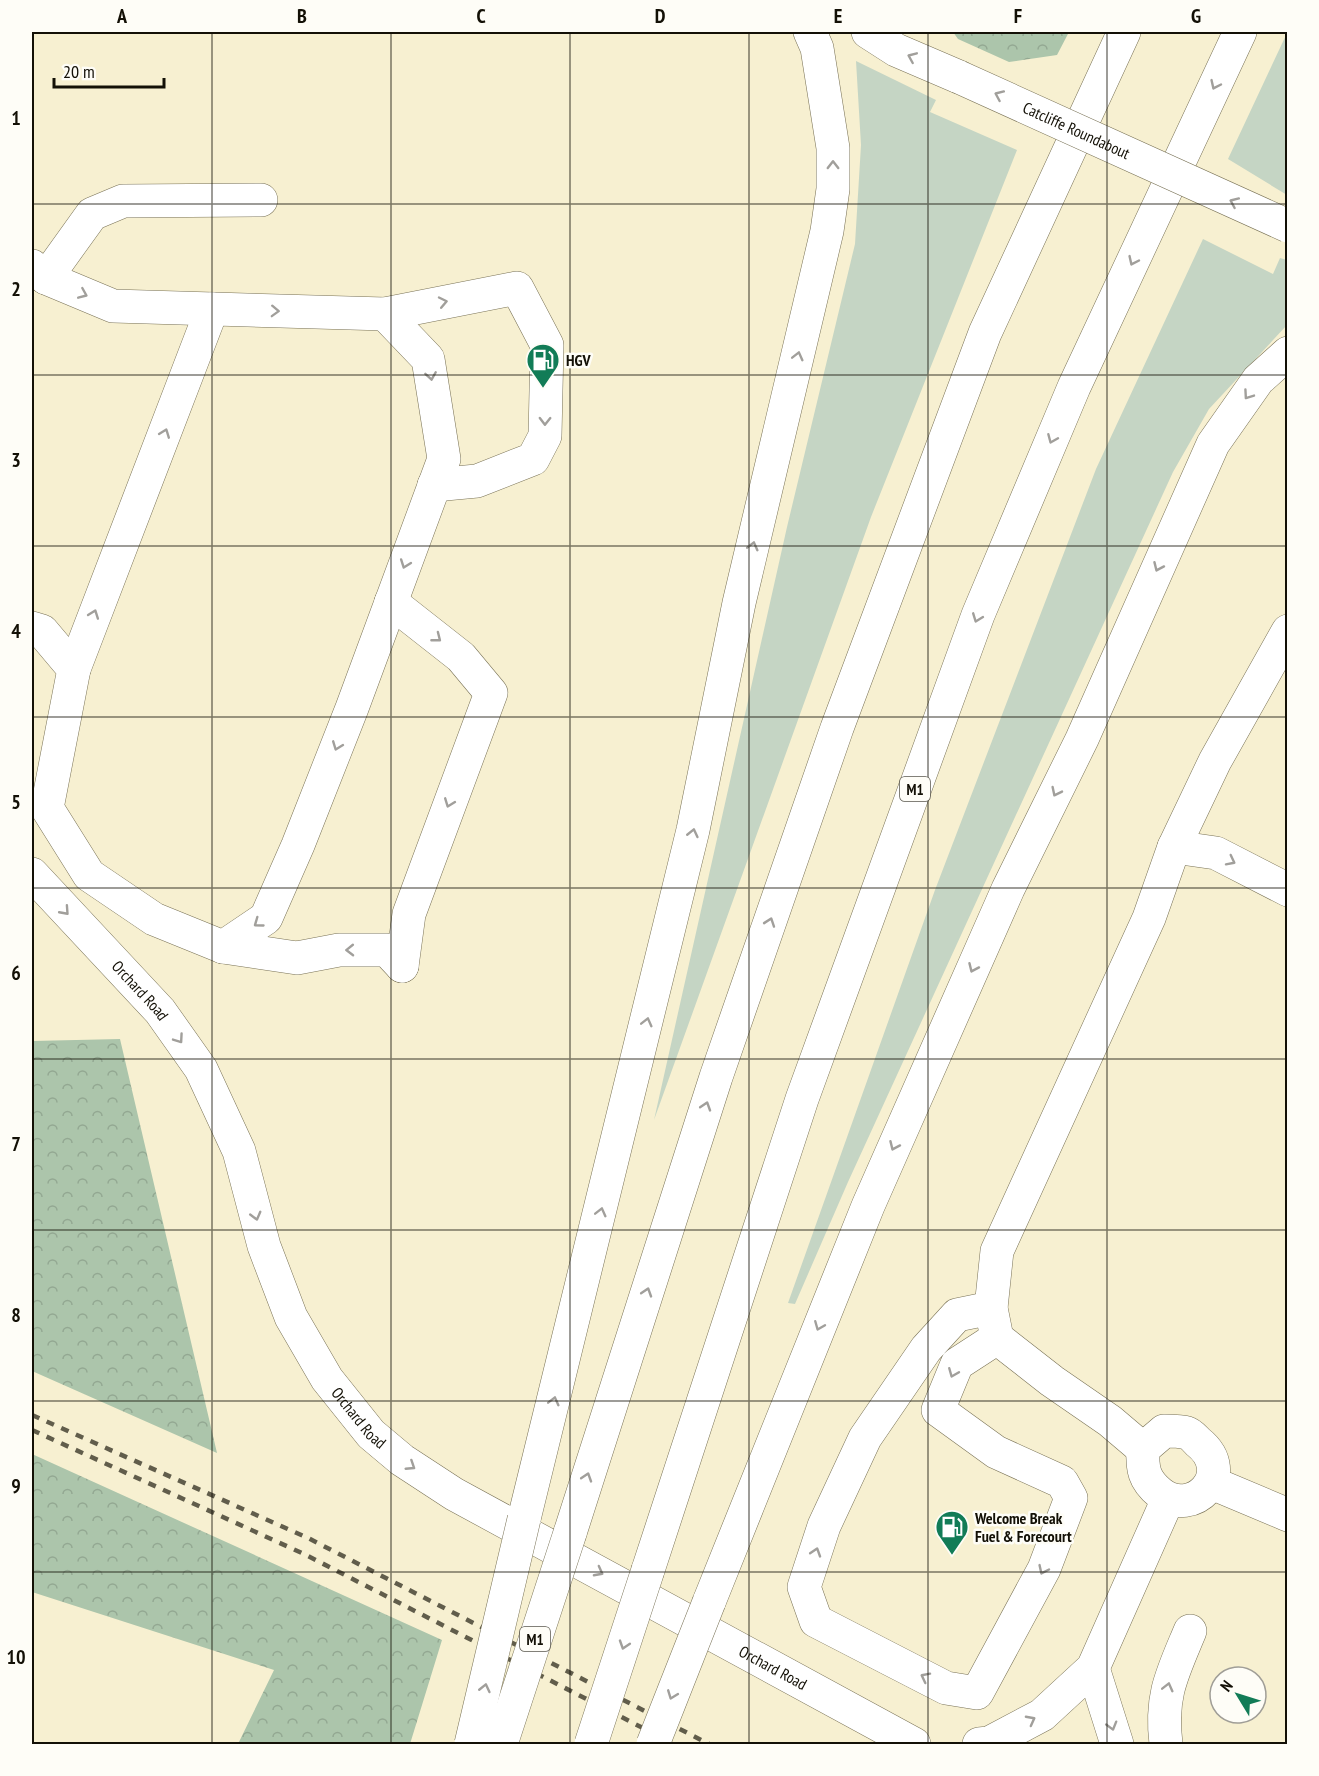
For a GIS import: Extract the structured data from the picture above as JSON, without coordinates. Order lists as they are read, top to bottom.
{
  "streets": {
    "main road": ["Catcliffe Roundabout", "M1", "Orchard Road"]
  },
  "one_way": ["Catcliffe Roundabout", "Orchard Road"],
  "places": {
    "fuel station": ["HGV", "Welcome Break Fuel & Forecourt"]
  },
  "scale_bar": "20 m",
  "north": "top left",
  "grid": {
    "columns": [
      "A",
      "B",
      "C",
      "D",
      "E",
      "F",
      "G"
    ],
    "rows": [
      "1",
      "2",
      "3",
      "4",
      "5",
      "6",
      "7",
      "8",
      "9",
      "10"
    ]
  }
}
